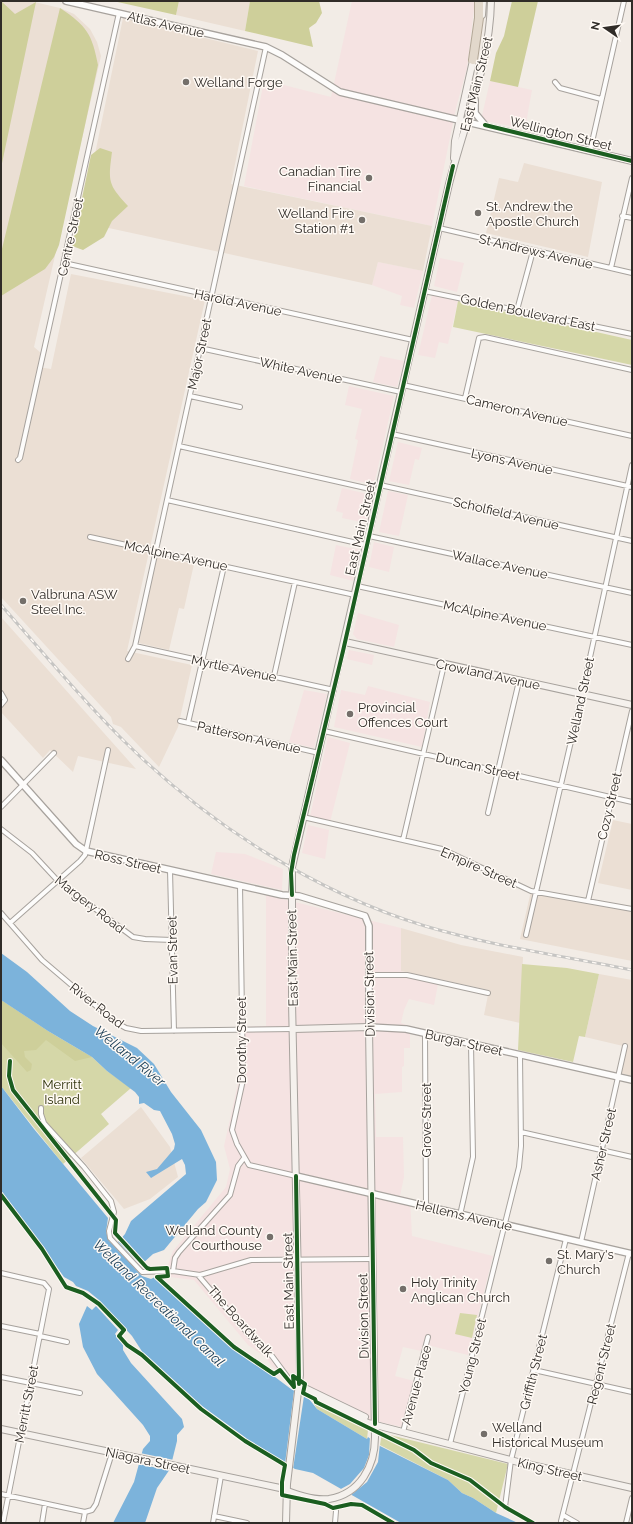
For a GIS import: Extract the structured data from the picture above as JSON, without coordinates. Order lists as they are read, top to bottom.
{
  "streets": {
    "main road": [
      "East Main Street",
      "Crowland Avenue",
      "Division Street",
      "Burgar Street",
      "Niagara Street",
      "King Street"
    ],
    "street": [
      "Atlas Avenue",
      "Wellington Street",
      "Centre Street",
      "St Andrews Avenue",
      "Harold Avenue",
      "Golden Boulevard East",
      "Major Street",
      "White Avenue",
      "Cameron Avenue",
      "Lyons Avenue",
      "Scholfield Avenue",
      "McAlpine Avenue",
      "Wallace Avenue",
      "Myrtle Avenue",
      "Welland Street",
      "Patterson Avenue",
      "Duncan Street",
      "Cozy Street",
      "Ross Street",
      "Empire Street",
      "Margery Road",
      "Evan Street",
      "River Road",
      "Dorothy Street",
      "Grove Street",
      "Asher Street",
      "Hellems Avenue",
      "The Boardwalk",
      "Young Street",
      "Regent Street",
      "Griffith Street",
      "Avenue Place",
      "Merritt Street"
    ]
  },
  "crossings": [
    ["Atlas Avenue", "East Main Street"],
    ["Atlas Avenue", "Wellington Street"],
    ["Atlas Avenue", "Centre Street"],
    ["Atlas Avenue", "Major Street"],
    ["East Main Street", "Wellington Street"],
    ["East Main Street", "St Andrews Avenue"],
    ["East Main Street", "Harold Avenue"],
    ["East Main Street", "Golden Boulevard East"],
    ["East Main Street", "White Avenue"],
    ["East Main Street", "Cameron Avenue"],
    ["East Main Street", "Lyons Avenue"],
    ["East Main Street", "Scholfield Avenue"],
    ["East Main Street", "McAlpine Avenue"],
    ["East Main Street", "Wallace Avenue"],
    ["East Main Street", "Myrtle Avenue"],
    ["East Main Street", "Crowland Avenue"],
    ["East Main Street", "Patterson Avenue"],
    ["East Main Street", "Duncan Street"],
    ["East Main Street", "Ross Street"],
    ["East Main Street", "Empire Street"],
    ["East Main Street", "Division Street"],
    ["East Main Street", "River Road"],
    ["East Main Street", "Burgar Street"],
    ["East Main Street", "Hellems Avenue"],
    ["East Main Street", "The Boardwalk"],
    ["East Main Street", "Niagara Street"],
    ["East Main Street", "King Street"],
    ["Centre Street", "Harold Avenue"],
    ["Harold Avenue", "Major Street"],
    ["Major Street", "White Avenue"],
    ["Major Street", "Scholfield Avenue"],
    ["Major Street", "McAlpine Avenue"],
    ["Major Street", "Myrtle Avenue"],
    ["Lyons Avenue", "Welland Street"],
    ["Scholfield Avenue", "Welland Street"],
    ["McAlpine Avenue", "Welland Street"],
    ["Wallace Avenue", "Welland Street"],
    ["Crowland Avenue", "Welland Street"],
    ["Welland Street", "Duncan Street"],
    ["Welland Street", "Empire Street"],
    ["Duncan Street", "Cozy Street"],
    ["Cozy Street", "Empire Street"],
    ["Ross Street", "Evan Street"],
    ["Ross Street", "Division Street"],
    ["Ross Street", "Dorothy Street"],
    ["Margery Road", "Evan Street"],
    ["Evan Street", "River Road"],
    ["Division Street", "Burgar Street"],
    ["Division Street", "Hellems Avenue"],
    ["Division Street", "Niagara Street"],
    ["Division Street", "King Street"],
    ["River Road", "Dorothy Street"],
    ["River Road", "Burgar Street"],
    ["Burgar Street", "Grove Street"],
    ["Burgar Street", "Asher Street"],
    ["Burgar Street", "Young Street"],
    ["Grove Street", "Hellems Avenue"],
    ["Asher Street", "Hellems Avenue"],
    ["Hellems Avenue", "Young Street"],
    ["Hellems Avenue", "Regent Street"],
    ["Hellems Avenue", "Griffith Street"],
    ["The Boardwalk", "King Street"],
    ["Young Street", "King Street"],
    ["Regent Street", "King Street"],
    ["Griffith Street", "King Street"],
    ["Avenue Place", "King Street"],
    ["Merritt Street", "Niagara Street"]
  ],
  "water": ["Welland River", "Welland Recreational Canal"],
  "parks": ["Merritt Island"],
  "places": [
    "Welland Forge",
    "Canadian Tire Financial",
    "St. Andrew the Apostle Church",
    "Welland Fire Station #1",
    "Valbruna ASW Steel Inc.",
    "Provincial Offences Court",
    "Welland County Courthouse",
    "St. Mary's Church",
    "Holy Trinity Anglican Church",
    "Welland Historical Museum"
  ],
  "north": "left"
}
